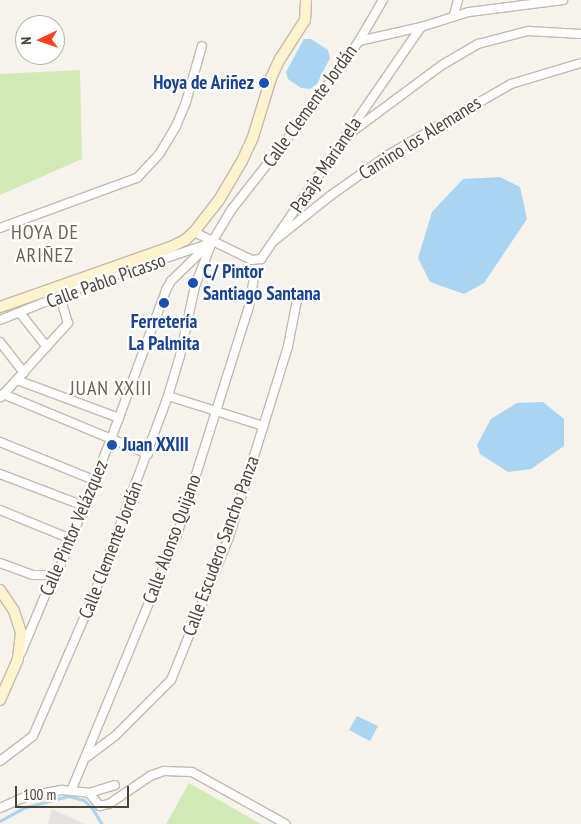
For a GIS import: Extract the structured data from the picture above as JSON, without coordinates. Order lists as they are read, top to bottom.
{
  "streets": {
    "street": [
      "Calle Clemente Jordán",
      "Camino los Alemanes",
      "Pasaje Marianela",
      "Calle Pablo Picasso",
      "Calle Pintor Velázquez",
      "Calle Alonso Quijano",
      "Calle Escudero Sancho Panza"
    ]
  },
  "crossings": [
    ["Calle Clemente Jordán", "Pasaje Marianela"],
    ["Calle Clemente Jordán", "Calle Pablo Picasso"],
    ["Calle Clemente Jordán", "Calle Pintor Velázquez"],
    ["Camino los Alemanes", "Pasaje Marianela"],
    ["Pasaje Marianela", "Calle Pablo Picasso"],
    ["Pasaje Marianela", "Calle Pintor Velázquez"],
    ["Calle Pablo Picasso", "Calle Pintor Velázquez"],
    ["Calle Alonso Quijano", "Calle Escudero Sancho Panza"]
  ],
  "districts": ["HOYA DE ARIÑEZ", "JUAN XXIII"],
  "places": [
    "Hoya de Ariñez",
    "C/ Pintor Santiago Santana",
    "Ferretería La Palmita",
    "Juan XXIII"
  ],
  "scale_bar": "100 m",
  "north": "left"
}
